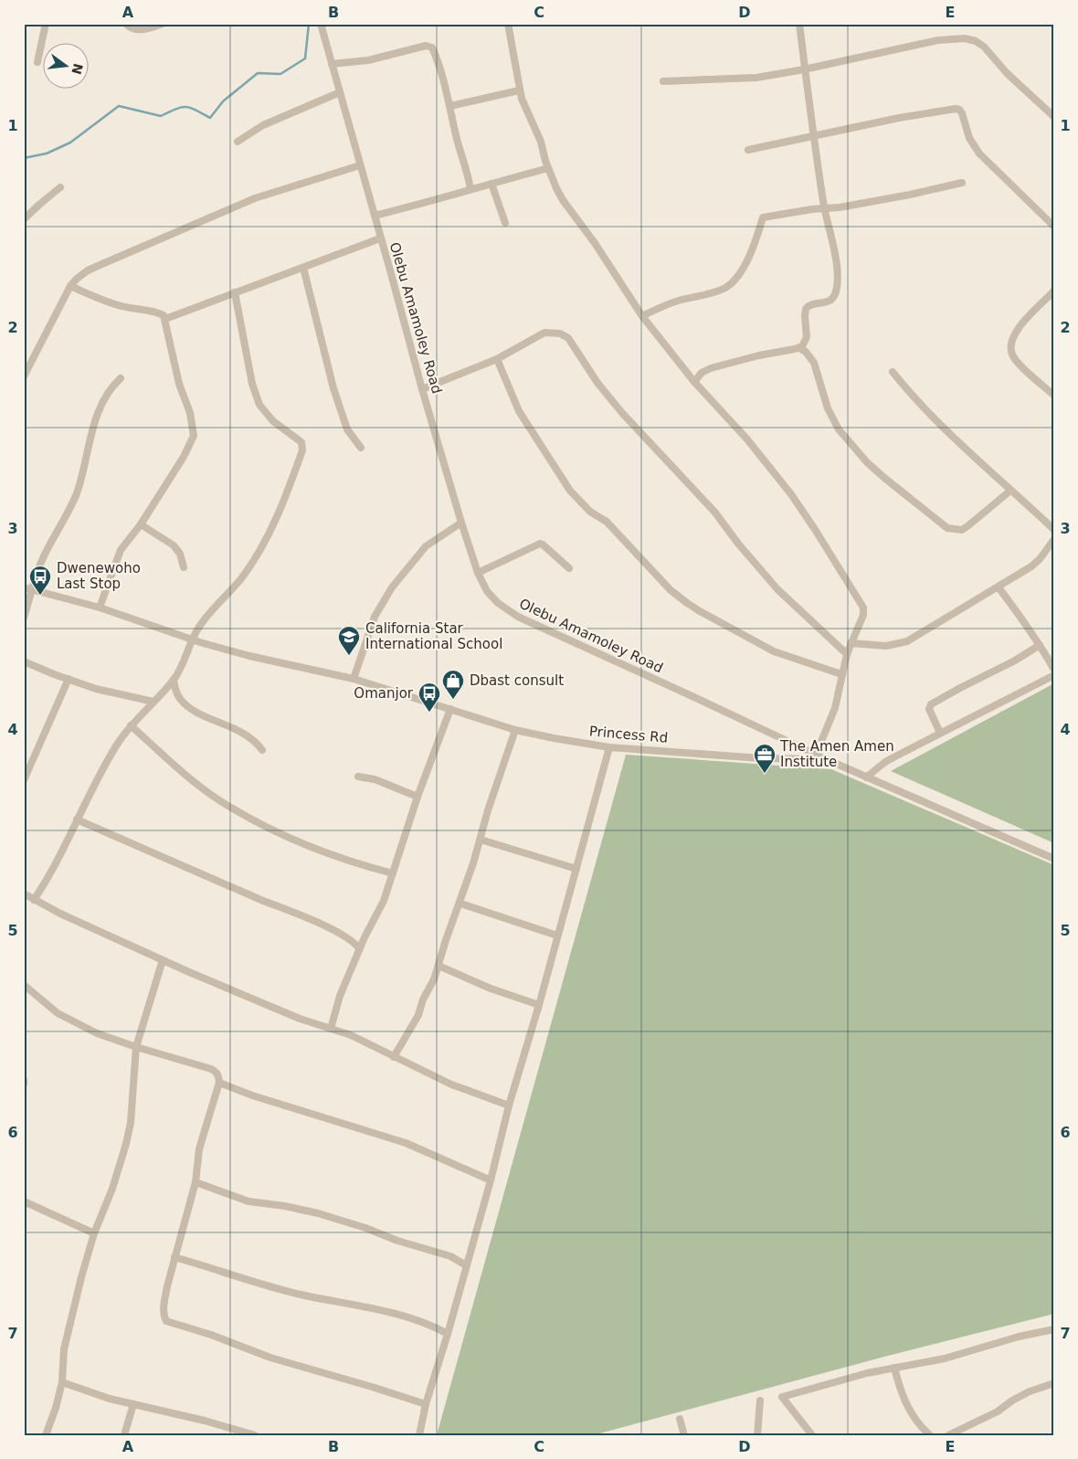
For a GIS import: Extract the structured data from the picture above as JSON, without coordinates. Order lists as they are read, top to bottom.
{
  "streets": {
    "street": ["Olebu Amamoley Road", "Princess Rd"]
  },
  "crossings": [
    ["Olebu Amamoley Road", "Princess Rd"]
  ],
  "places": {
    "bus stop": ["Dwenewoho Last Stop", "Omanjor"],
    "school or university": ["California Star International School"],
    "shop": ["Dbast consult"],
    "office": ["The Amen Amen Institute"]
  },
  "north": "right",
  "grid": {
    "columns": [
      "A",
      "B",
      "C",
      "D",
      "E"
    ],
    "rows": [
      "1",
      "2",
      "3",
      "4",
      "5",
      "6",
      "7"
    ]
  }
}
